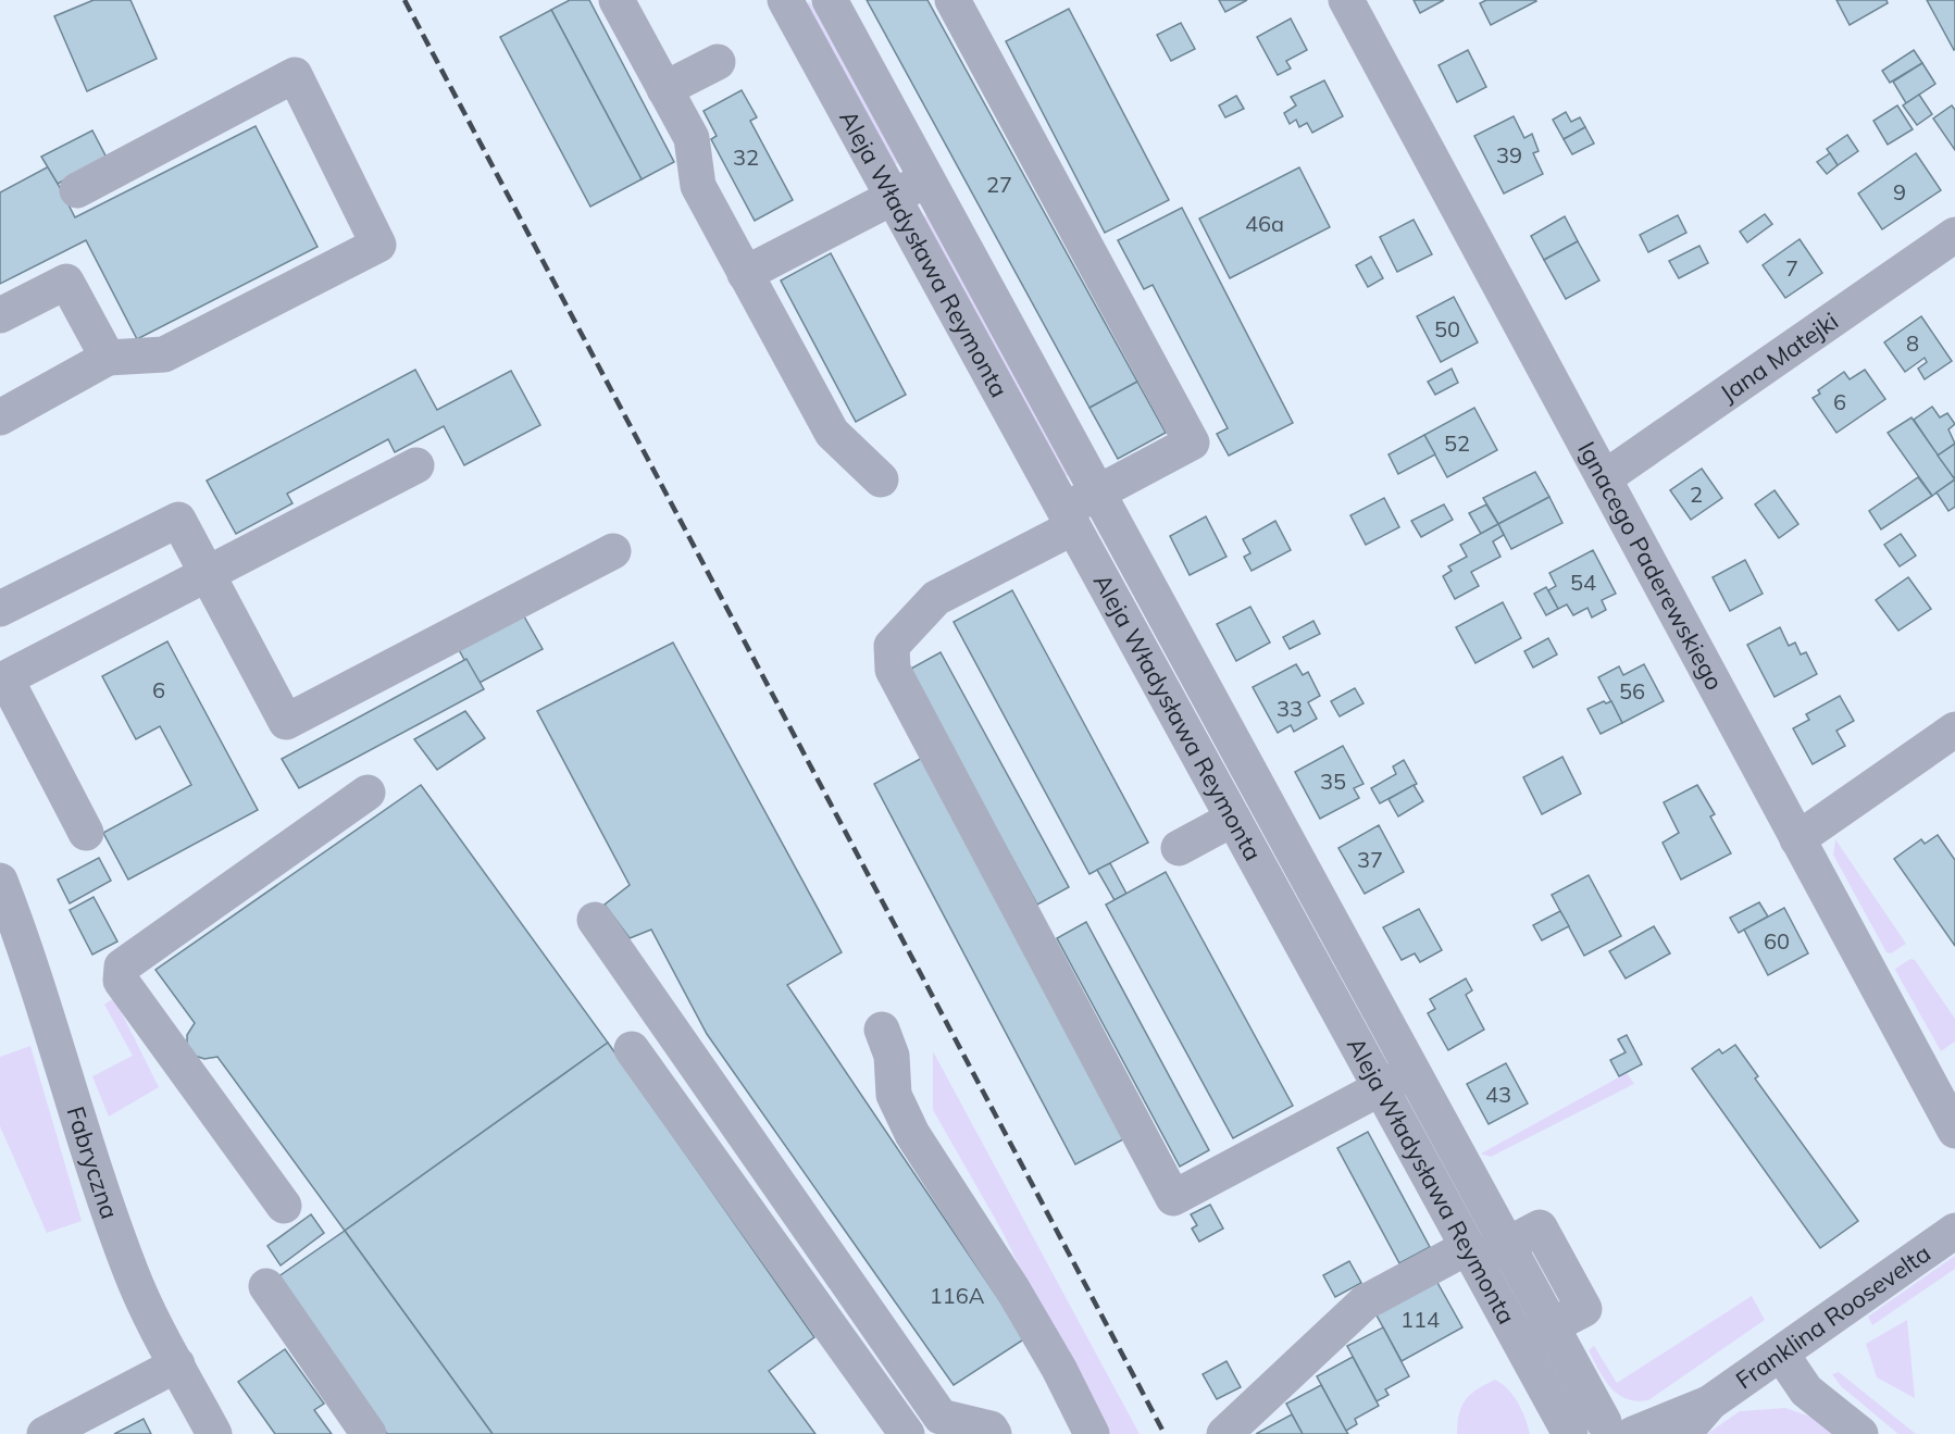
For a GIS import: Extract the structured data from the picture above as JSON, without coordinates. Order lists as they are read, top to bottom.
{
  "streets": {
    "street": [
      "Aleja Władysława Reymonta",
      "Jana Matejki",
      "Ignacego Paderewskiego",
      "Fabryczna",
      "Franklina Roosevelta"
    ]
  },
  "crossings": [
    ["Aleja Władysława Reymonta", "Franklina Roosevelta"],
    ["Jana Matejki", "Ignacego Paderewskiego"]
  ],
  "house_numbers": [
    "39",
    "32",
    "27",
    "9",
    "46a",
    "7",
    "50",
    "8",
    "6",
    "52",
    "2",
    "54",
    "6",
    "56",
    "33",
    "35",
    "37",
    "60",
    "43",
    "116A",
    "114"
  ]
}
